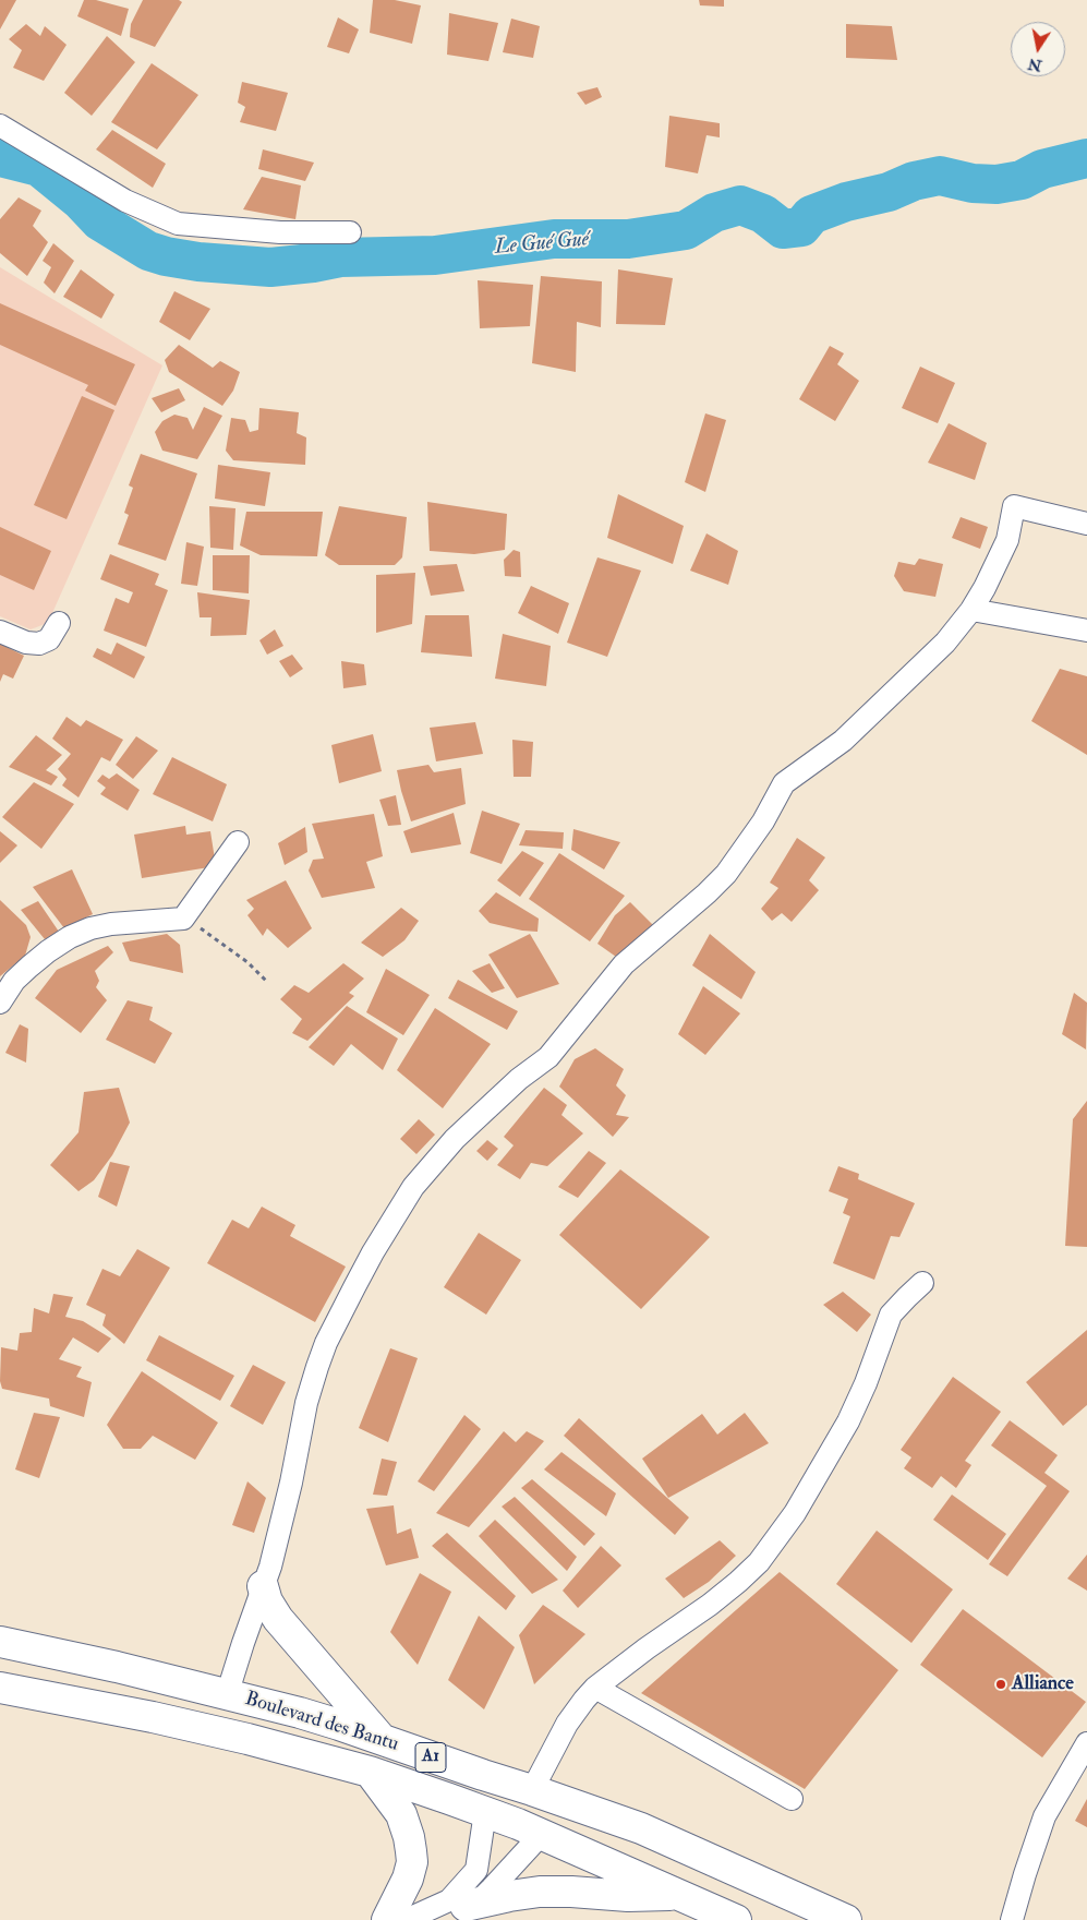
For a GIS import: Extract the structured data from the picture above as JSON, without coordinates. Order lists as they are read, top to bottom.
{
  "streets": {
    "highway": ["Boulevard des Bantu", "A1"]
  },
  "water": ["Le Gué Gué"],
  "places": ["Alliance"],
  "north": "bottom"
}
